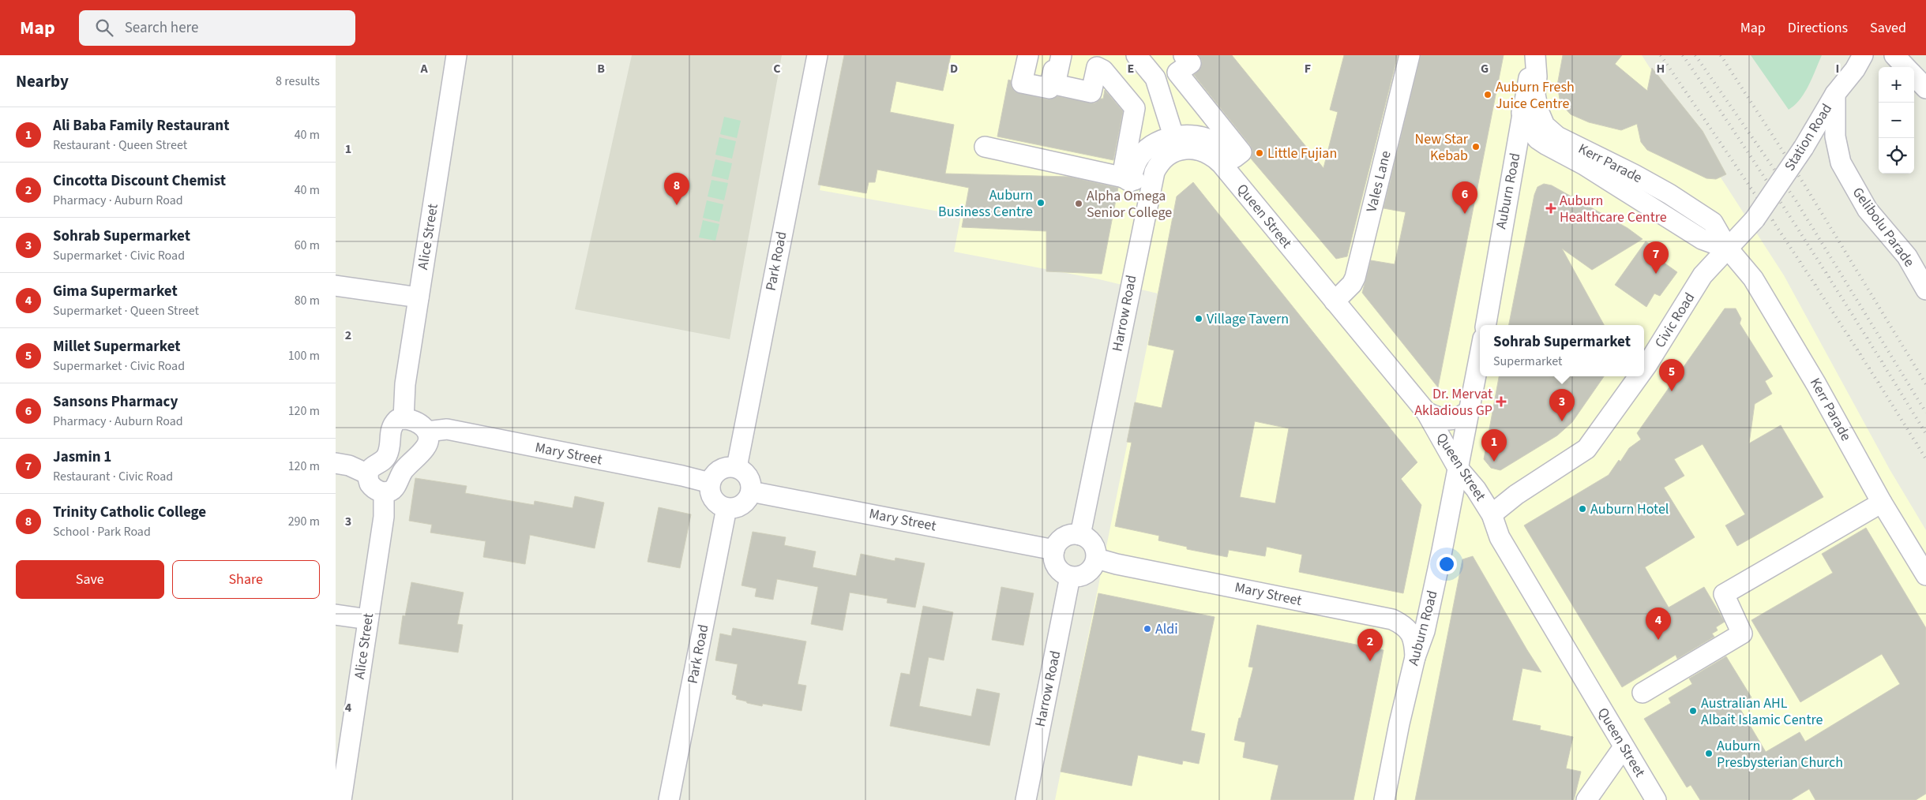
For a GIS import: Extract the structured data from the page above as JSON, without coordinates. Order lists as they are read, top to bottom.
{
  "streets": {
    "street": [
      "Station Road",
      "Kerr Parade",
      "Vales Lane",
      "Auburn Road",
      "Queen Street",
      "Gelibolu Parade",
      "Alice Street",
      "Park Road",
      "Harrow Road",
      "Civic Road",
      "Mary Street"
    ]
  },
  "crossings": [
    ["Station Road", "Gelibolu Parade"],
    ["Station Road", "Civic Road"],
    ["Kerr Parade", "Auburn Road"],
    ["Kerr Parade", "Civic Road"],
    ["Vales Lane", "Queen Street"],
    ["Auburn Road", "Queen Street"],
    ["Auburn Road", "Mary Street"],
    ["Queen Street", "Harrow Road"],
    ["Queen Street", "Civic Road"],
    ["Park Road", "Mary Street"],
    ["Harrow Road", "Mary Street"]
  ],
  "places": {
    "other": [
      "Auburn Fresh Juice Centre",
      "New Star Kebab",
      "Little Fujian",
      "Auburn Business Centre",
      "Alpha Omega Senior College",
      "Village Tavern",
      "Auburn Hotel",
      "Aldi",
      "Australian AHL Albait Islamic Centre",
      "Auburn Presbysterian Church"
    ],
    "health": ["Auburn Healthcare Centre", "Dr. Mervat Akladious GP"]
  },
  "page": {
    "header": "Map",
    "search": "Search here",
    "nav": ["Map", "Directions", "Saved"],
    "heading": ["Nearby", "8 results"],
    "map_buttons": ["+", "−"],
    "list": [
      {
        "mark": "1",
        "name": "Ali Baba Family Restaurant",
        "note": "Restaurant · Queen Street",
        "value": "40 m"
      },
      {
        "mark": "2",
        "name": "Cincotta Discount Chemist",
        "note": "Pharmacy · Auburn Road",
        "value": "40 m"
      },
      {
        "mark": "3",
        "name": "Sohrab Supermarket",
        "note": "Supermarket · Civic Road",
        "value": "60 m"
      },
      {
        "mark": "4",
        "name": "Gima Supermarket",
        "note": "Supermarket · Queen Street",
        "value": "80 m"
      },
      {
        "mark": "5",
        "name": "Millet Supermarket",
        "note": "Supermarket · Civic Road",
        "value": "100 m"
      },
      {
        "mark": "6",
        "name": "Sansons Pharmacy",
        "note": "Pharmacy · Auburn Road",
        "value": "120 m"
      },
      {
        "mark": "7",
        "name": "Jasmin 1",
        "note": "Restaurant · Civic Road",
        "value": "120 m"
      },
      {
        "mark": "8",
        "name": "Trinity Catholic College",
        "note": "School · Park Road",
        "value": "290 m"
      }
    ],
    "pins": [
      "8",
      "6",
      "7",
      "5",
      "3",
      "1",
      "4",
      "2"
    ],
    "popup": ["Sohrab Supermarket", "Supermarket"],
    "buttons": ["Save", "Share"]
  },
  "grid": {
    "columns": [
      "A",
      "B",
      "C",
      "D",
      "E",
      "F",
      "G",
      "H",
      "I"
    ],
    "rows": [
      "1",
      "2",
      "3",
      "4"
    ]
  }
}
